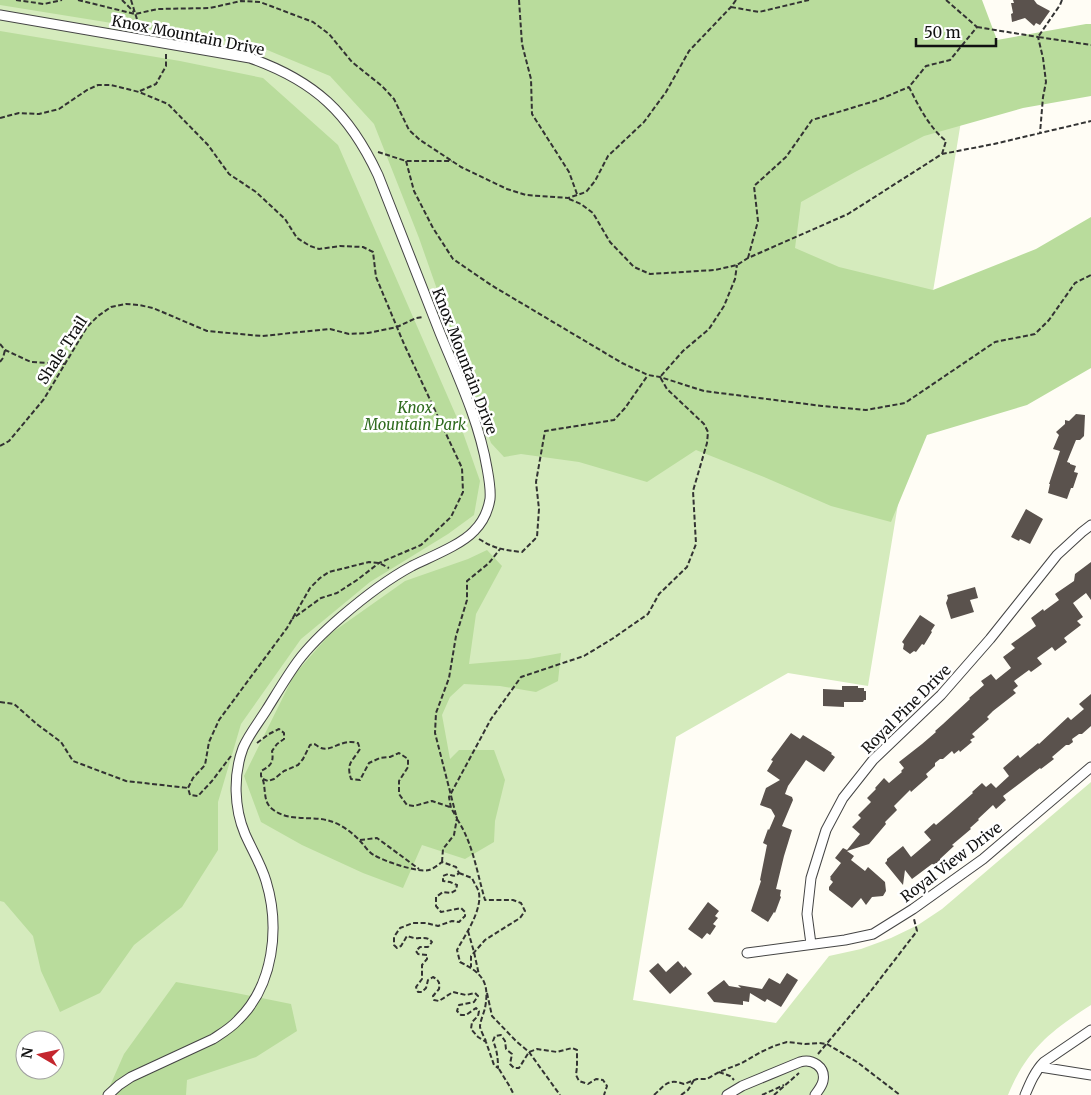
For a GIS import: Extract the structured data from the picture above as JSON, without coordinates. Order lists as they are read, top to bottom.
{
  "streets": {
    "street": ["Knox Mountain Drive", "Royal Pine Drive", "Royal View Drive"],
    "path": ["Shale Trail"]
  },
  "crossings": [
    ["Knox Mountain Drive", "Shale Trail"],
    ["Royal Pine Drive", "Royal View Drive"]
  ],
  "parks": ["Knox Mountain Park"],
  "scale_bar": "50 m",
  "north": "left"
}
